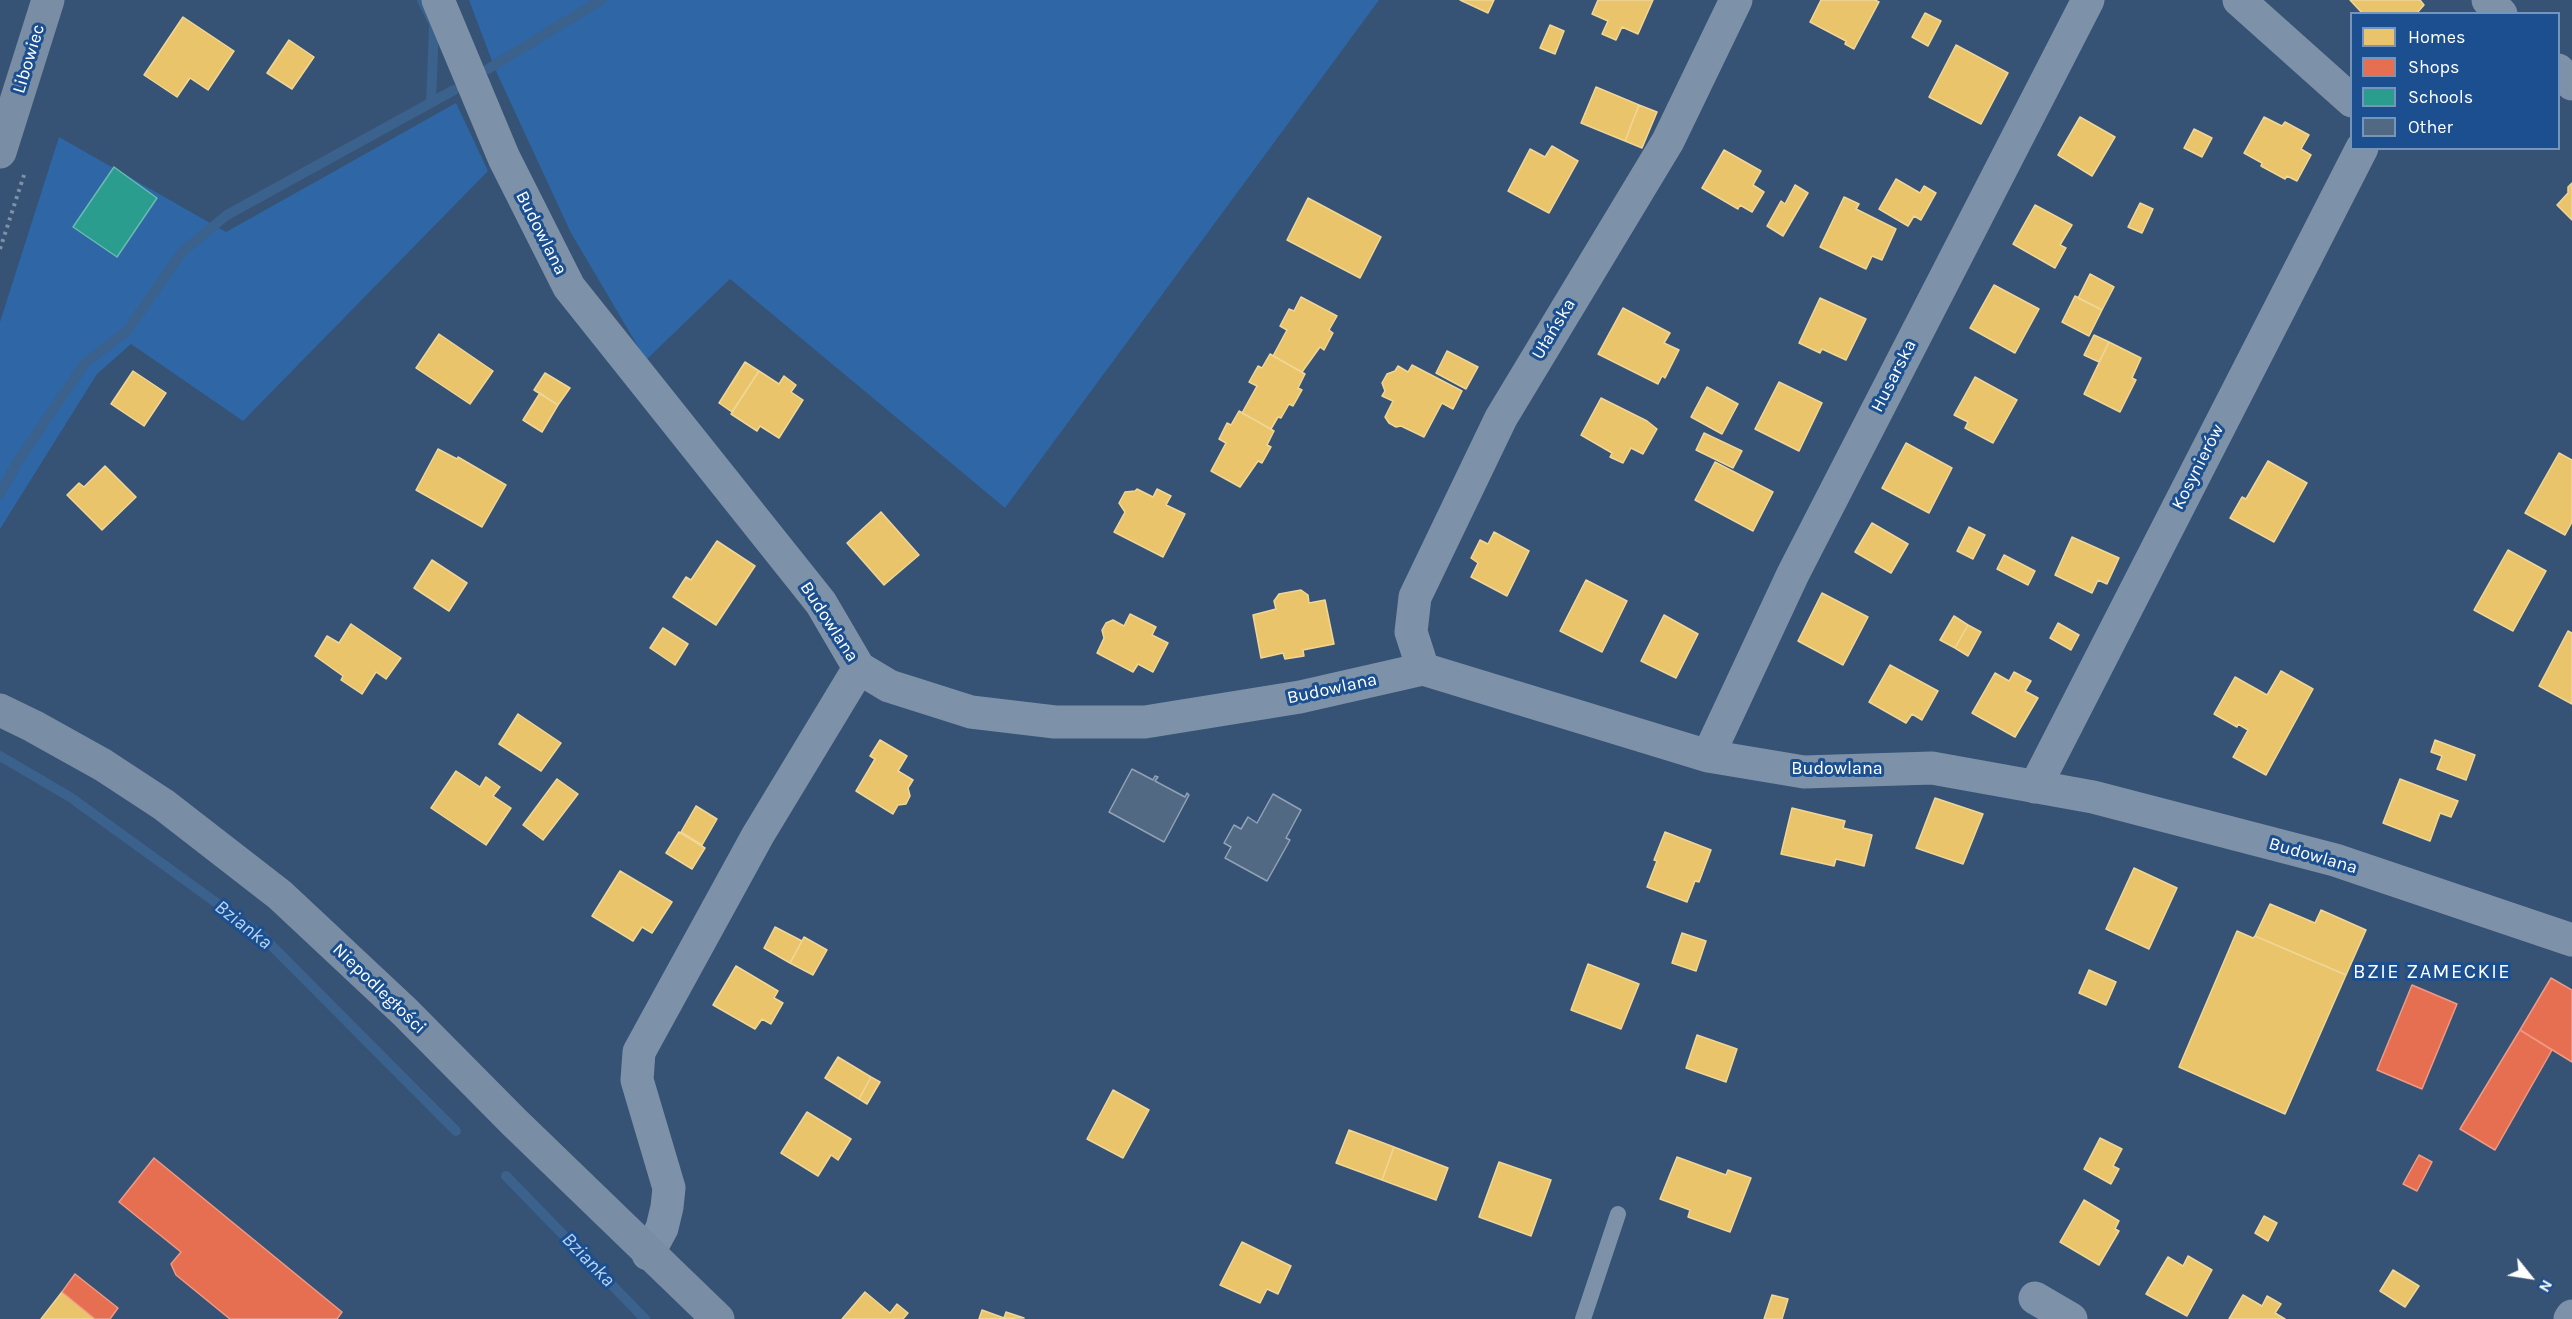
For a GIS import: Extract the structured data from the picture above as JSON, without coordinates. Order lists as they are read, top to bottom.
{
  "streets": {
    "street": [
      "Libowiec",
      "Budowlana",
      "Ułańska",
      "Husarska",
      "Kosynierów",
      "Niepodległości"
    ]
  },
  "crossings": [
    ["Budowlana", "Ułańska"],
    ["Budowlana", "Husarska"],
    ["Budowlana", "Kosynierów"]
  ],
  "districts": ["BZIE ZAMECKIE"],
  "water": ["Bzianka"],
  "legend": [
    "Homes",
    "Shops",
    "Schools",
    "Other"
  ],
  "north": "bottom right"
}
